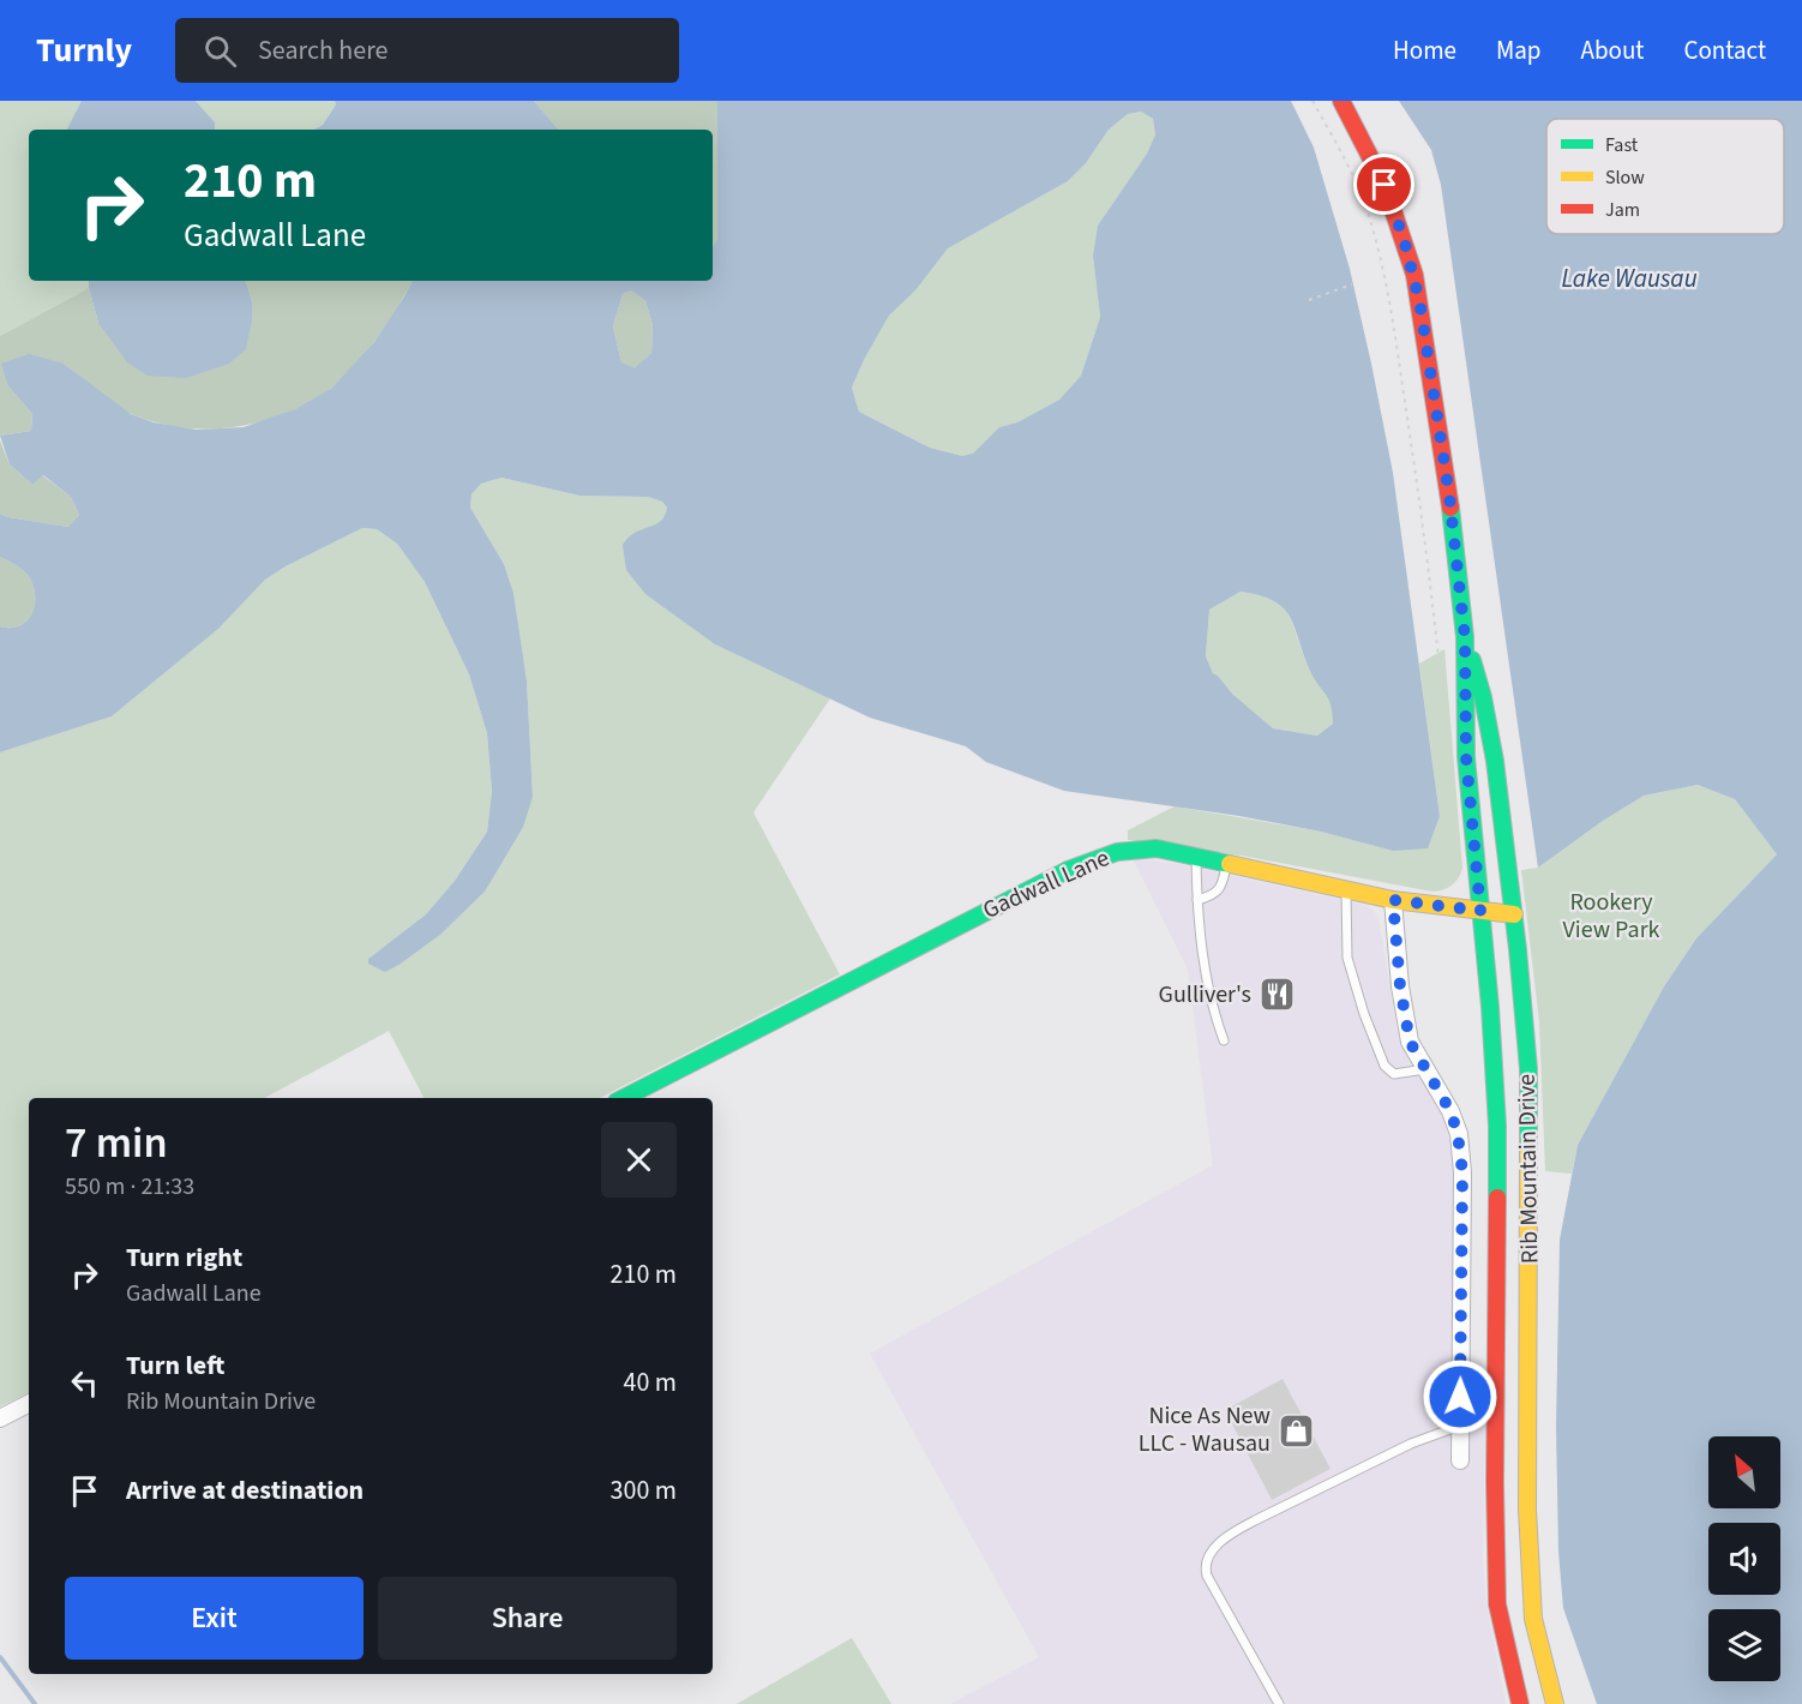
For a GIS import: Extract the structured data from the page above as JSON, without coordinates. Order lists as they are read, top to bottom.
{
  "streets": {
    "main road": ["Gadwall Lane", "Rib Mountain Drive"]
  },
  "crossings": [
    ["Gadwall Lane", "Rib Mountain Drive"]
  ],
  "water": ["Lake Wausau"],
  "parks": ["Rookery View Park"],
  "places": {
    "restaurant": ["Gulliver's"],
    "shop": ["Nice As New LLC - Wausau"]
  },
  "legend": ["Fast", "Slow", "Jam"],
  "north": "top left",
  "page": {
    "header": "Turnly",
    "search": "Search here",
    "nav": [
      "Home",
      "Map",
      "About",
      "Contact"
    ],
    "turn": ["210 m", "Gadwall Lane"],
    "heading": ["7 min", "550 m · 21:33"],
    "list": [
      {
        "name": "Turn right",
        "note": "Gadwall Lane",
        "value": "210 m"
      },
      {
        "name": "Turn left",
        "note": "Rib Mountain Drive",
        "value": "40 m"
      },
      {
        "name": "Arrive at destination",
        "value": "300 m"
      }
    ],
    "buttons": ["Exit", "Share"]
  }
}
